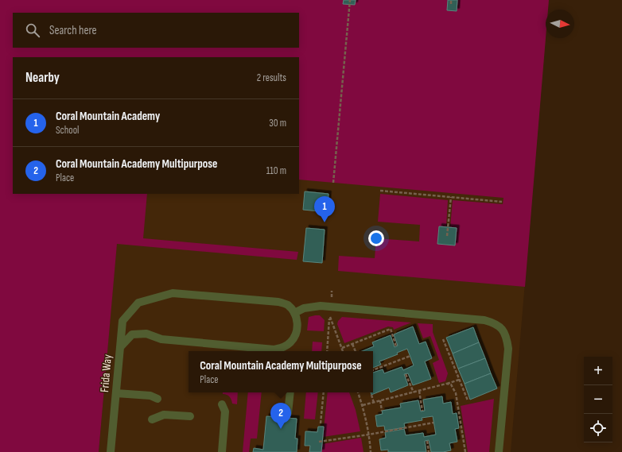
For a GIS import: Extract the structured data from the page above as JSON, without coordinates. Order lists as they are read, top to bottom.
{
  "streets": {
    "lane": ["Frida Way"]
  },
  "north": "right",
  "page": {
    "search": "Search here",
    "heading": ["Nearby", "2 results"],
    "list": [
      {
        "mark": "1",
        "name": "Coral Mountain Academy",
        "note": "School",
        "value": "30 m"
      },
      {
        "mark": "2",
        "name": "Coral Mountain Academy Multipurpose",
        "note": "Place",
        "value": "110 m"
      }
    ],
    "pins": ["1", "2"],
    "popup": ["Coral Mountain Academy Multipurpose", "Place"],
    "map_buttons": ["+", "−"]
  }
}
